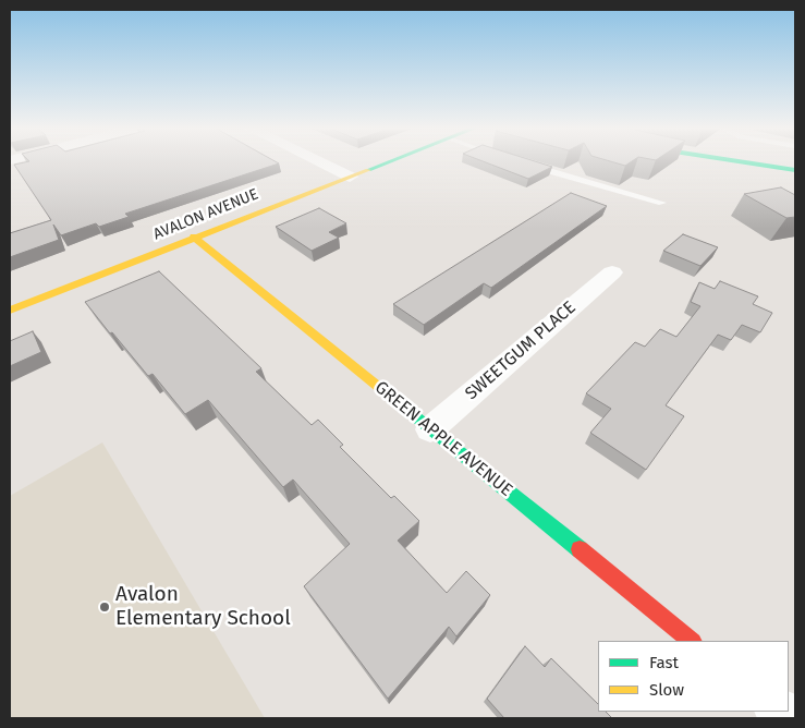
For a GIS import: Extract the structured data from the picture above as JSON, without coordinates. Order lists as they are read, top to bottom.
{
  "streets": {
    "street": ["AVALON AVENUE", "SWEETGUM PLACE", "GREEN APPLE AVENUE"]
  },
  "crossings": [
    ["AVALON AVENUE", "GREEN APPLE AVENUE"],
    ["SWEETGUM PLACE", "GREEN APPLE AVENUE"]
  ],
  "places": ["Avalon Elementary School"],
  "legend": ["Fast", "Slow"]
}
